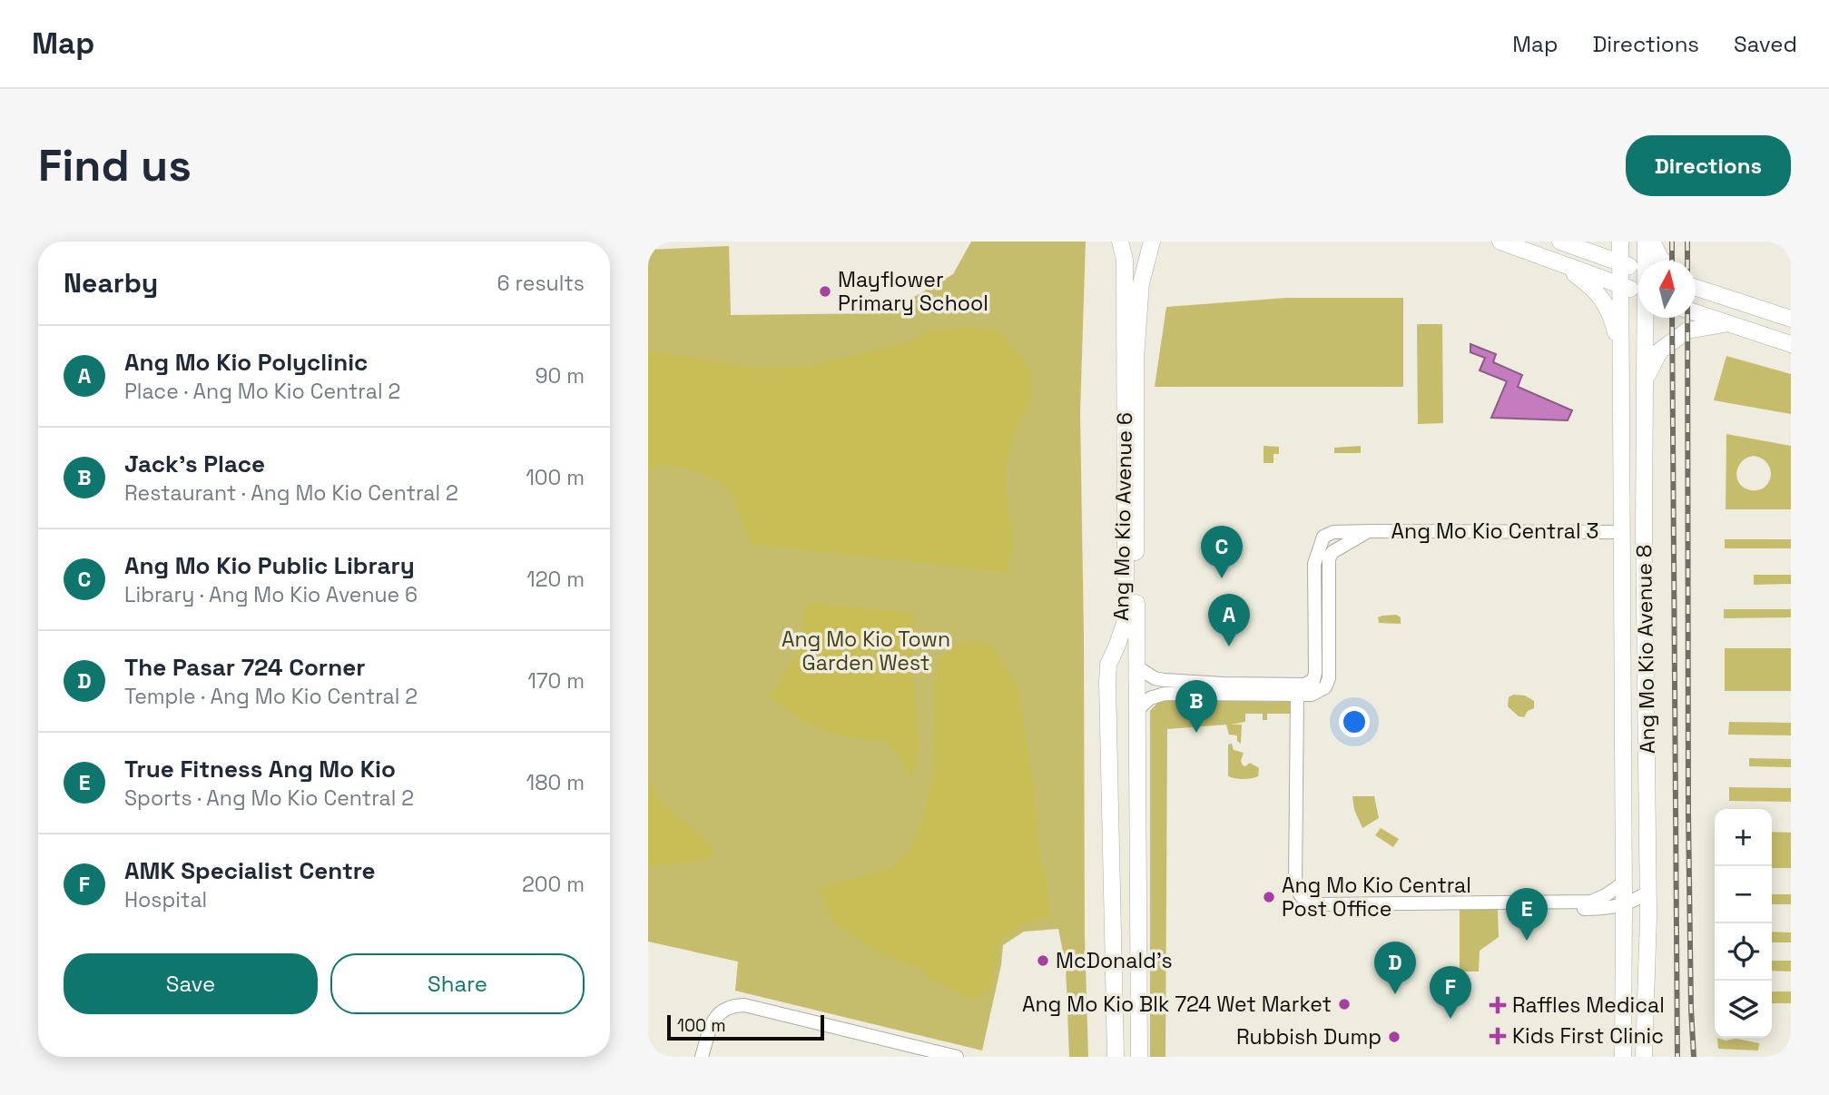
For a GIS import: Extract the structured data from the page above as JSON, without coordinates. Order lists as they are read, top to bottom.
{
  "streets": {
    "main road": ["Ang Mo Kio Avenue 6", "Ang Mo Kio Avenue 8"],
    "street": ["Ang Mo Kio Central 3"]
  },
  "crossings": [
    ["Ang Mo Kio Central 3", "Ang Mo Kio Avenue 8"]
  ],
  "parks": ["Ang Mo Kio Town Garden West"],
  "places": {
    "other": [
      "Mayflower Primary School",
      "Ang Mo Kio Central Post Office",
      "McDonald's",
      "Ang Mo Kio Blk 724 Wet Market",
      "Rubbish Dump"
    ],
    "health": ["Raffles Medical", "Kids First Clinic"]
  },
  "scale_bar": "100 m",
  "north": "top",
  "page": {
    "header": "Map",
    "nav": ["Map", "Directions", "Saved"],
    "buttons": [
      "Directions",
      ["Save", "Share"]
    ],
    "title": "Find us",
    "heading": ["Nearby", "6 results"],
    "list": [
      {
        "mark": "A",
        "name": "Ang Mo Kio Polyclinic",
        "note": "Place · Ang Mo Kio Central 2",
        "value": "90 m"
      },
      {
        "mark": "B",
        "name": "Jack's Place",
        "note": "Restaurant · Ang Mo Kio Central 2",
        "value": "100 m"
      },
      {
        "mark": "C",
        "name": "Ang Mo Kio Public Library",
        "note": "Library · Ang Mo Kio Avenue 6",
        "value": "120 m"
      },
      {
        "mark": "D",
        "name": "The Pasar 724 Corner",
        "note": "Temple · Ang Mo Kio Central 2",
        "value": "170 m"
      },
      {
        "mark": "E",
        "name": "True Fitness Ang Mo Kio",
        "note": "Sports · Ang Mo Kio Central 2",
        "value": "180 m"
      },
      {
        "mark": "F",
        "name": "AMK Specialist Centre",
        "note": "Hospital",
        "value": "200 m"
      }
    ],
    "pins": [
      "C",
      "A",
      "B",
      "E",
      "D",
      "F"
    ],
    "map_buttons": ["+", "−"],
    "scale": "100 m"
  }
}
